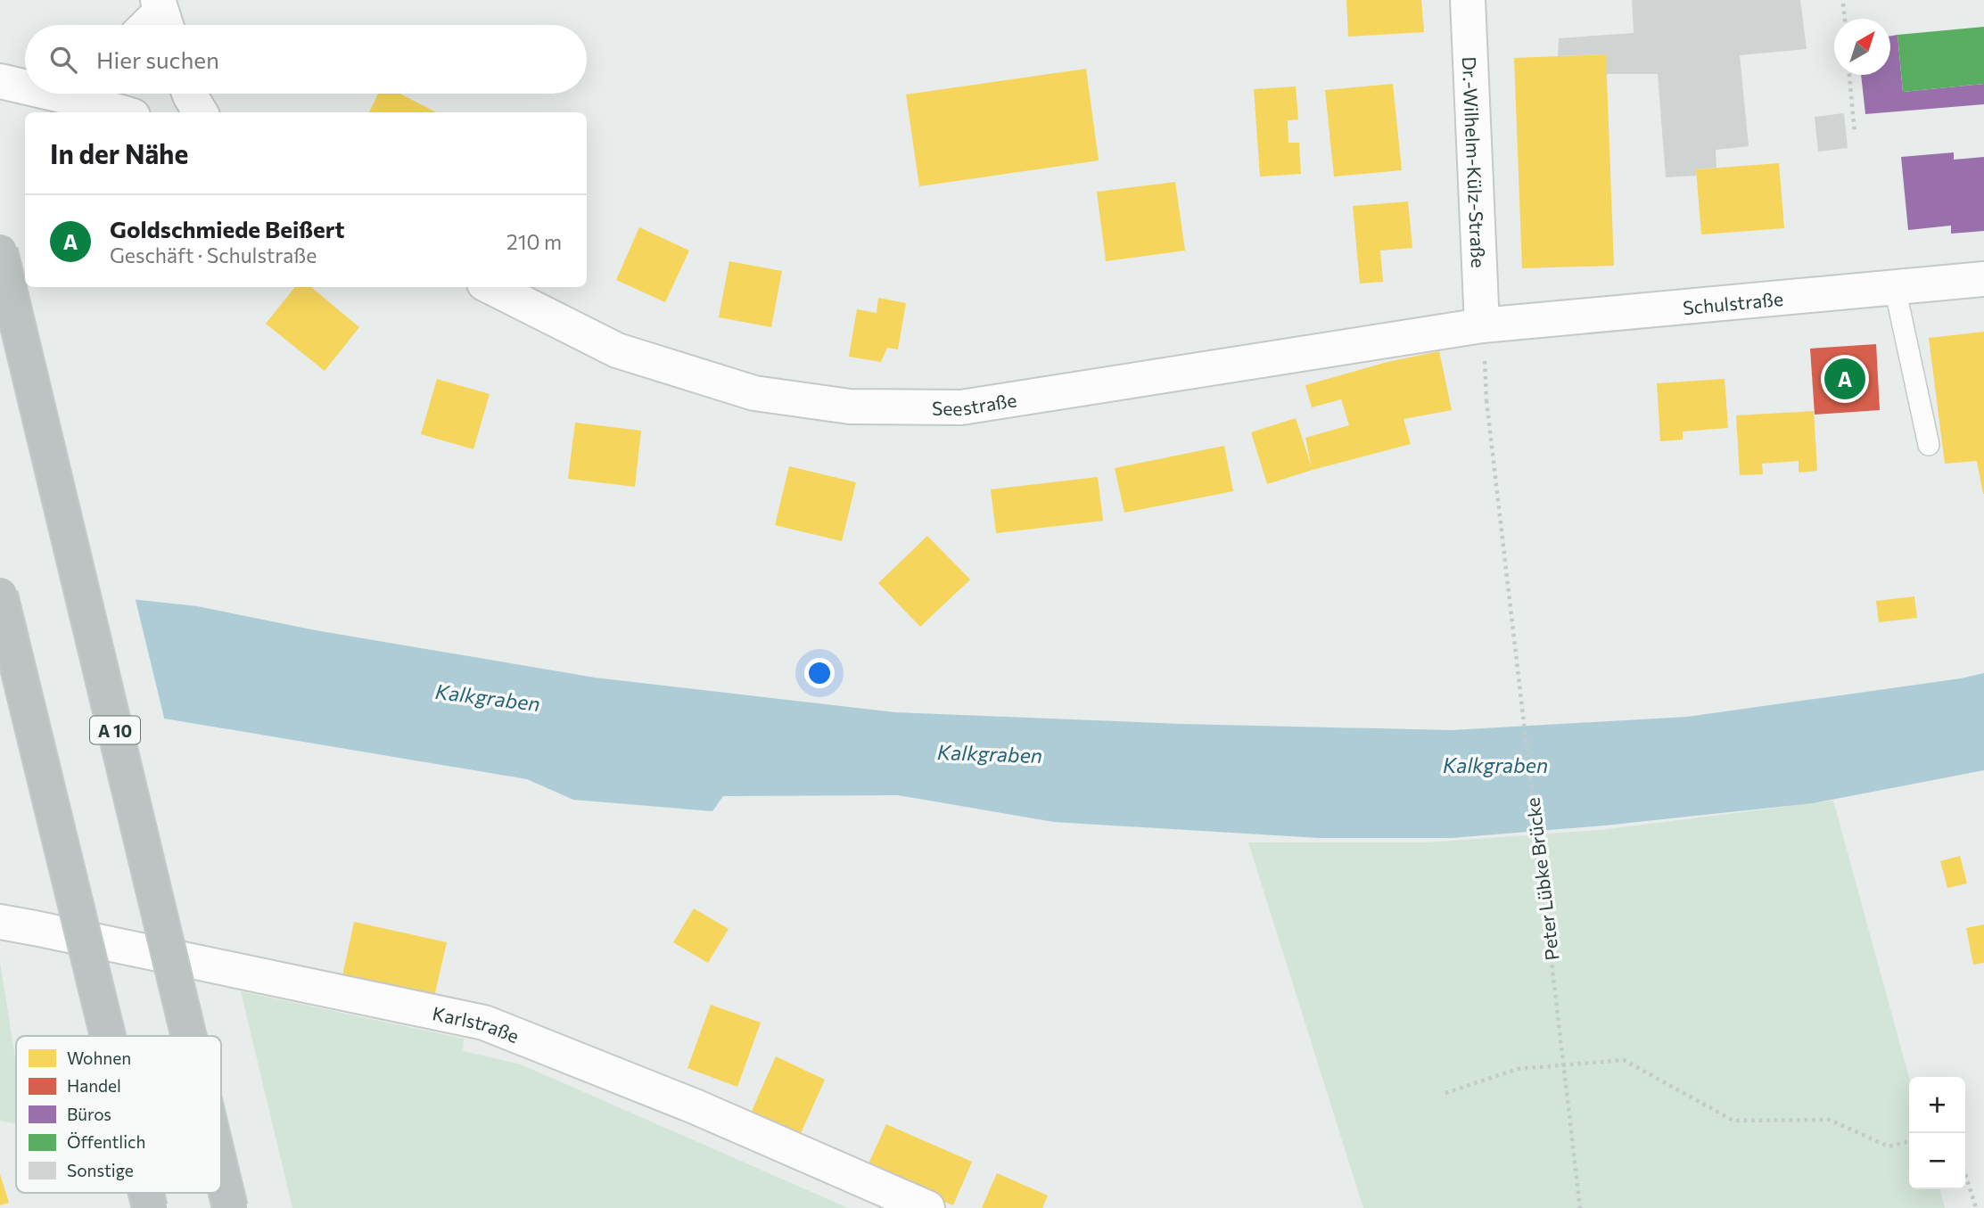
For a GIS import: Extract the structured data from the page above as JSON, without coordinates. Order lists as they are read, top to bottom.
{
  "streets": {
    "highway": ["A 10"],
    "street": [
      "Dr.-Wilhelm-Külz-Straße",
      "Schulstraße",
      "Seestraße",
      "Karlstraße"
    ],
    "path": ["Peter Lübke Brücke"]
  },
  "crossings": [
    ["Dr.-Wilhelm-Külz-Straße", "Schulstraße"],
    ["Dr.-Wilhelm-Külz-Straße", "Seestraße"],
    ["Schulstraße", "Seestraße"]
  ],
  "water": ["Kalkgraben"],
  "legend": [
    "Wohnen",
    "Handel",
    "Büros",
    "Öffentlich",
    "Sonstige"
  ],
  "north": "top right",
  "page": {
    "search": "Hier suchen",
    "heading": "In der Nähe",
    "list": [
      {
        "mark": "A",
        "name": "Goldschmiede Beißert",
        "note": "Geschäft · Schulstraße",
        "value": "210 m"
      }
    ],
    "pins": "A",
    "map_buttons": ["+", "−"]
  }
}
